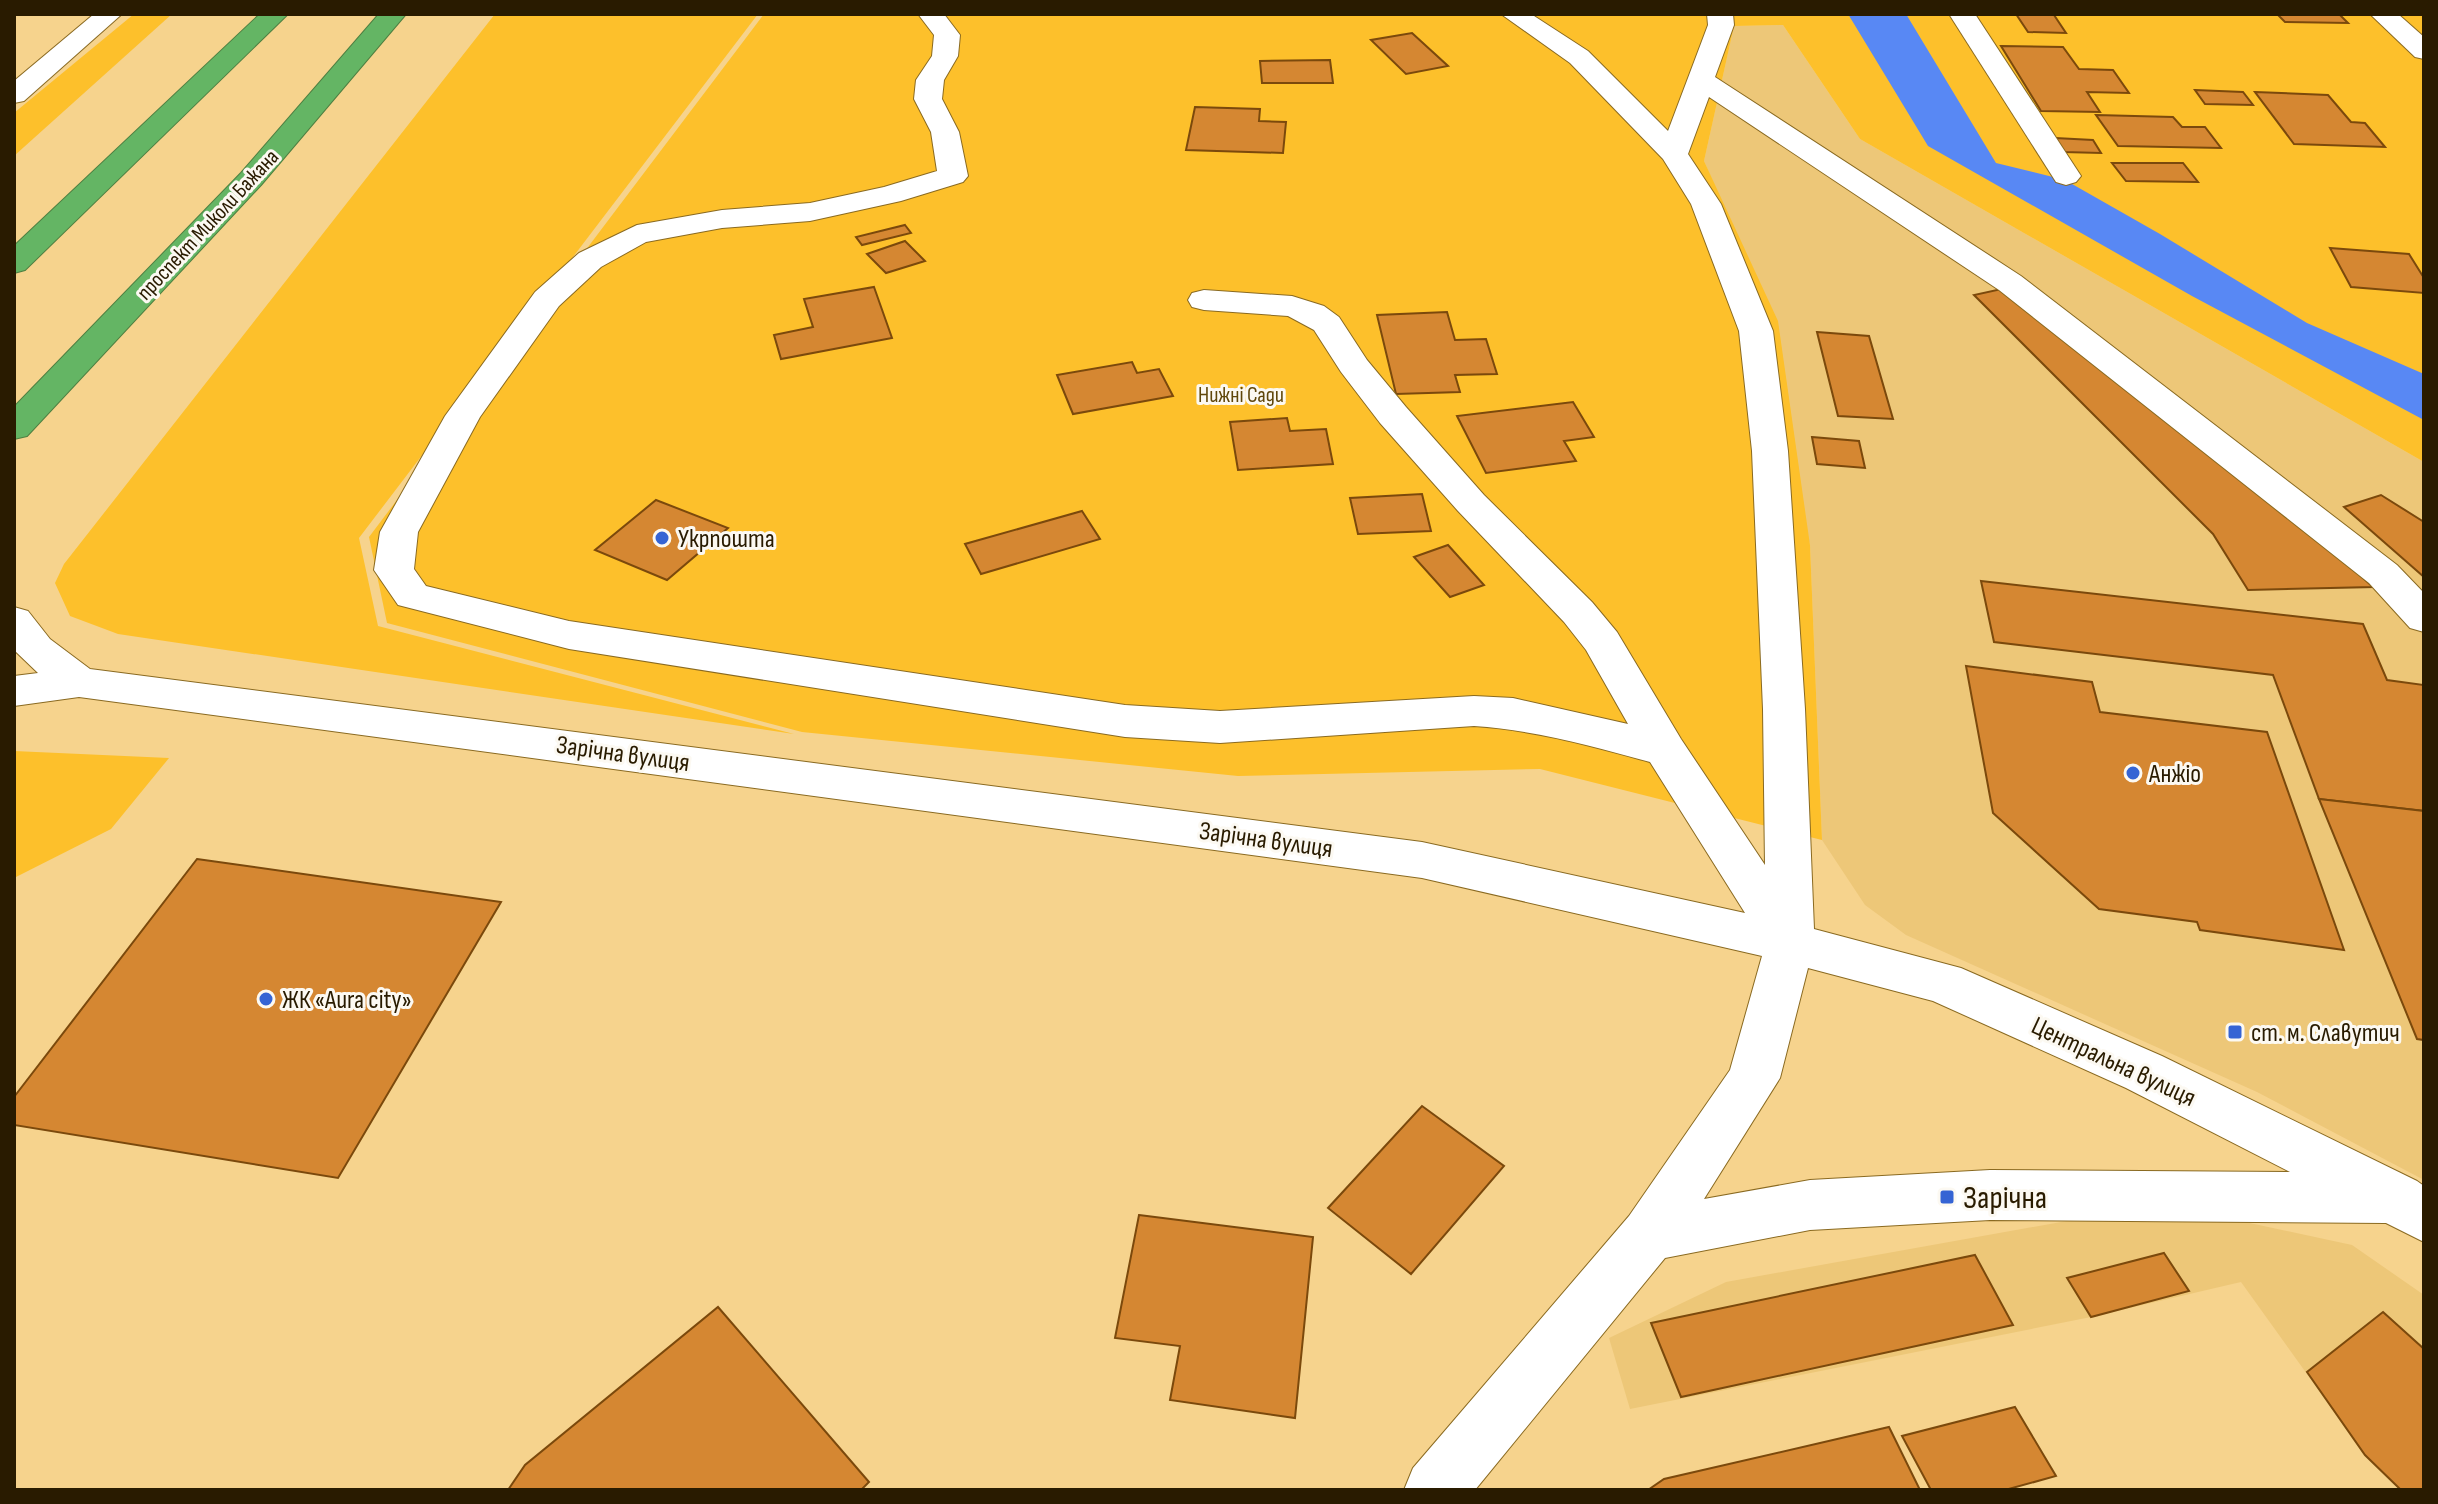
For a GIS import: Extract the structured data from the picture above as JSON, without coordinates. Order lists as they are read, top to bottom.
{
  "streets": {
    "highway": ["проспект Миколи Бажана"],
    "street": ["Зарічна вулиця", "Центральна вулиця"]
  },
  "crossings": [
    ["Зарічна вулиця", "Центральна вулиця"]
  ],
  "parks": ["Нижні Сади"],
  "places": {
    "other": ["Укрпошта", "Анжіо", "ЖК «Aura city»"],
    "transit": ["ст. м. Славутич", "Зарічна"]
  }
}
